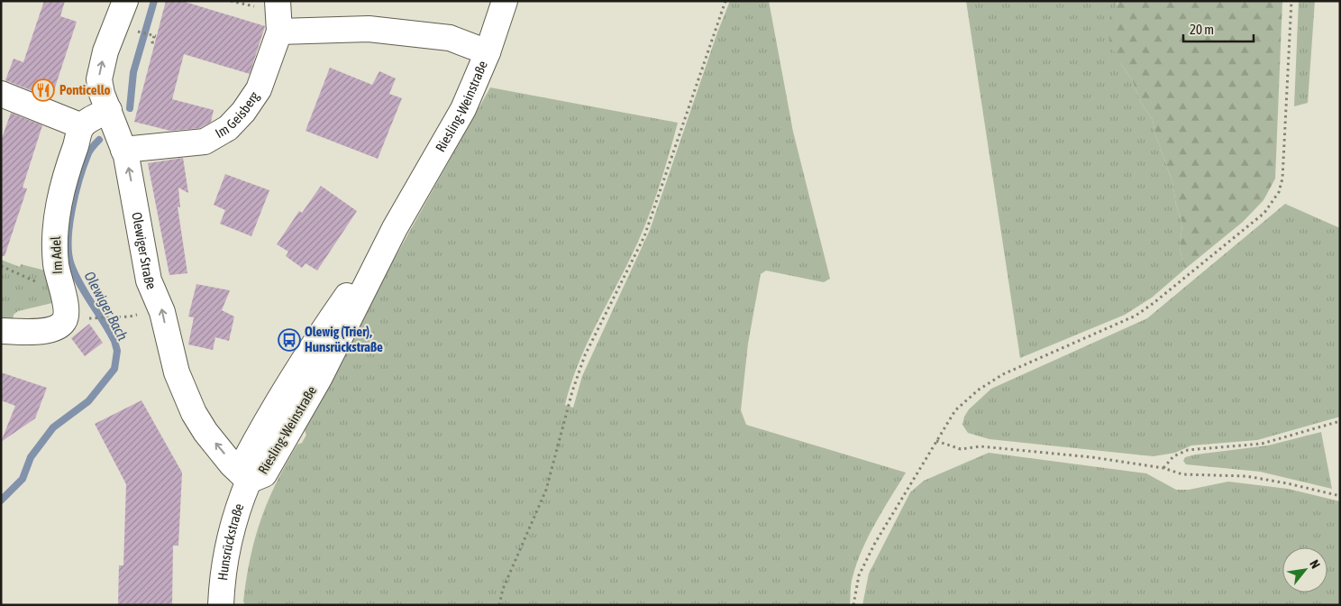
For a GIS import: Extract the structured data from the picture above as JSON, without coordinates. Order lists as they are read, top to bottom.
{
  "streets": {
    "street": [
      "Riesling-Weinstraße",
      "Im Geisberg",
      "Olewiger Straße",
      "Im Adel",
      "Hunsrückstraße"
    ]
  },
  "crossings": [
    ["Riesling-Weinstraße", "Olewiger Straße"],
    ["Riesling-Weinstraße", "Hunsrückstraße"],
    ["Im Geisberg", "Olewiger Straße"],
    ["Olewiger Straße", "Hunsrückstraße"]
  ],
  "one_way": ["Olewiger Straße"],
  "water": ["Olewiger Bach"],
  "places": {
    "restaurant": ["Ponticello"],
    "bus stop": ["Olewig (Trier), Hunsrückstraße"]
  },
  "scale_bar": "20 m",
  "north": "top right"
}
